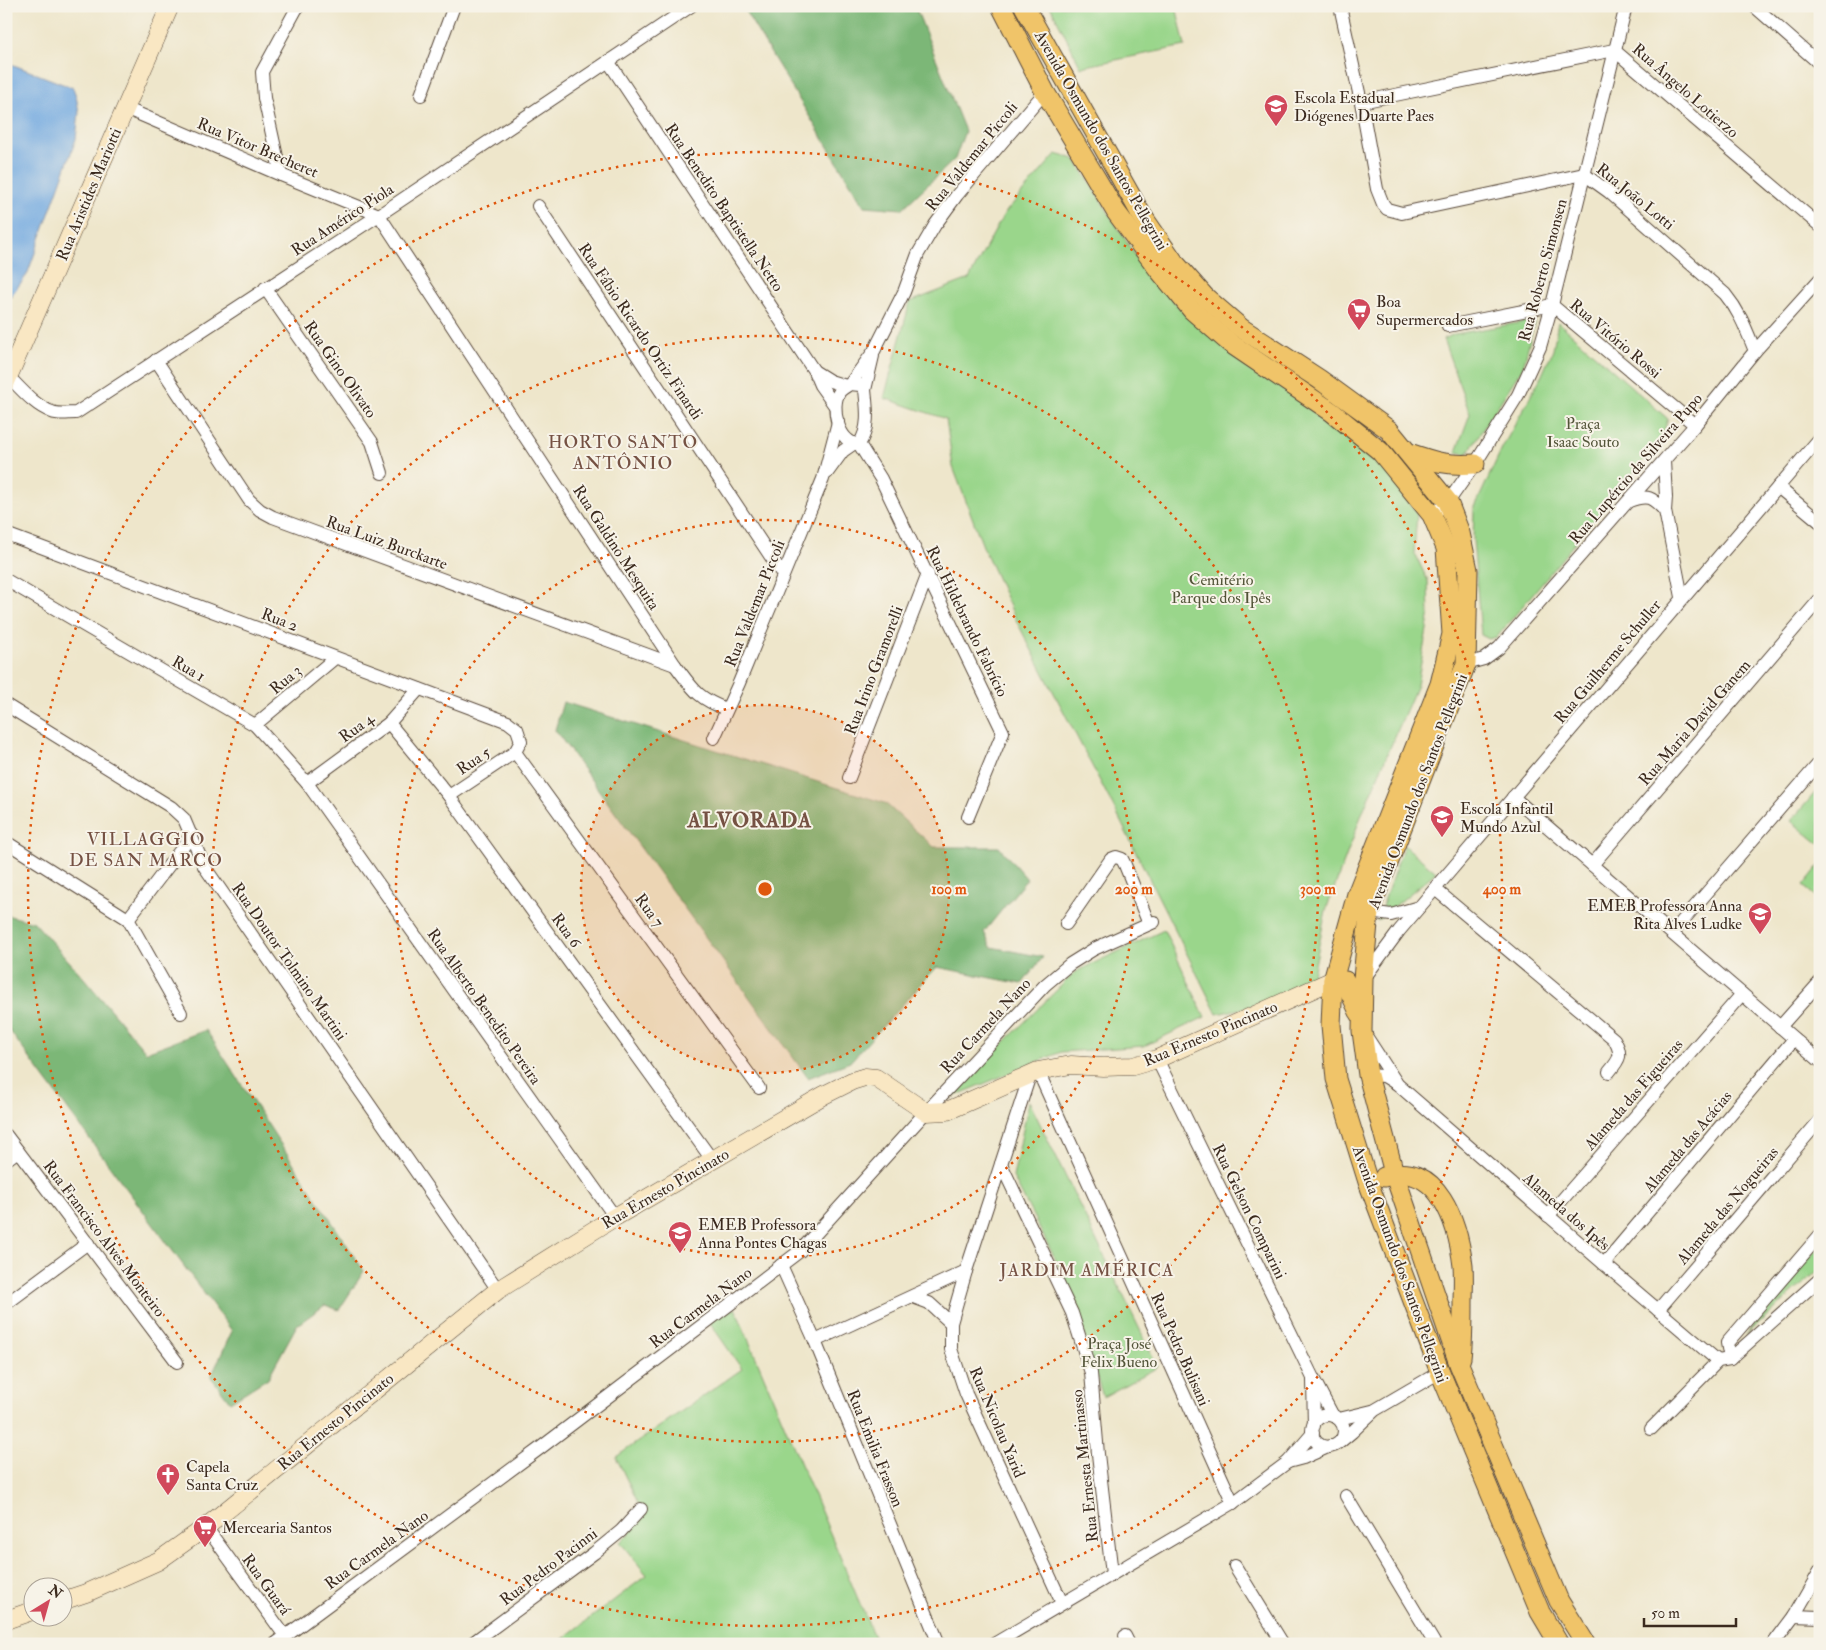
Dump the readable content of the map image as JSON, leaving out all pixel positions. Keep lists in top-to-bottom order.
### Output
{
  "streets": {
    "main road": ["Avenida Osmundo dos Santos Pellegrini"],
    "street": [
      "Rua Ângelo Lotierzo",
      "Rua Vitor Brecheret",
      "Rua Valdemar Piccoli",
      "Rua Aristides Mariotti",
      "Rua João Lotti",
      "Rua Benedito Baptistella Netto",
      "Rua Américo Piola",
      "Rua Roberto Simonsen",
      "Rua Fábio Ricardo Ortiz Finardi",
      "Rua Vitório Rossi",
      "Rua Gino Olivato",
      "Rua Lupércio da Silveira Pupo",
      "Rua Luiz Burckarte",
      "Rua Galdino Mesquita",
      "Rua 2",
      "Rua Hildebrando Fabrício",
      "Rua Guilherme Schuller",
      "Rua 1",
      "Rua Irino Gramorelli",
      "Rua 3",
      "Rua Maria David Ganem",
      "Rua 4",
      "Rua 5",
      "Rua 7",
      "Rua 6",
      "Rua Doutor Tolmino Martini",
      "Rua Alberto Benedito Pereira",
      "Rua Carmela Nano",
      "Rua Ernesto Pincinato",
      "Alameda das Figueiras",
      "Alameda das Acácias",
      "Alameda das Nogueiras",
      "Rua Gelson Comparini",
      "Alameda dos Ipês",
      "Rua Francisco Alves Monteiro",
      "Rua Pedro Bulisani",
      "Rua Nicolau Yarid",
      "Rua Emilia Frasson",
      "Rua Ernesta Martinasso",
      "Rua Pedro Pacinni",
      "Rua Guará"
    ]
  },
  "crossings": [
    ["Rua Ângelo Lotierzo", "Rua João Lotti"],
    ["Rua Ângelo Lotierzo", "Rua Roberto Simonsen"],
    ["Avenida Osmundo dos Santos Pellegrini", "Rua Valdemar Piccoli"],
    ["Avenida Osmundo dos Santos Pellegrini", "Rua Roberto Simonsen"],
    ["Avenida Osmundo dos Santos Pellegrini", "Rua Lupércio da Silveira Pupo"],
    ["Avenida Osmundo dos Santos Pellegrini", "Rua Guilherme Schuller"],
    ["Avenida Osmundo dos Santos Pellegrini", "Rua Ernesto Pincinato"],
    ["Avenida Osmundo dos Santos Pellegrini", "Alameda dos Ipês"],
    ["Rua Vitor Brecheret", "Rua Aristides Mariotti"],
    ["Rua Vitor Brecheret", "Rua Américo Piola"],
    ["Rua Vitor Brecheret", "Rua Galdino Mesquita"],
    ["Rua Valdemar Piccoli", "Rua Benedito Baptistella Netto"],
    ["Rua Valdemar Piccoli", "Rua Fábio Ricardo Ortiz Finardi"],
    ["Rua Valdemar Piccoli", "Rua Galdino Mesquita"],
    ["Rua Valdemar Piccoli", "Rua Hildebrando Fabrício"],
    ["Rua Aristides Mariotti", "Rua Américo Piola"],
    ["Rua João Lotti", "Rua Roberto Simonsen"],
    ["Rua João Lotti", "Rua Lupércio da Silveira Pupo"],
    ["Rua Benedito Baptistella Netto", "Rua Américo Piola"],
    ["Rua Américo Piola", "Rua Gino Olivato"],
    ["Rua Américo Piola", "Rua Luiz Burckarte"],
    ["Rua Américo Piola", "Rua Galdino Mesquita"],
    ["Rua Roberto Simonsen", "Rua Vitório Rossi"],
    ["Rua Vitório Rossi", "Rua Lupércio da Silveira Pupo"],
    ["Rua Luiz Burckarte", "Rua Galdino Mesquita"],
    ["Rua 2", "Rua 3"],
    ["Rua 2", "Rua 4"],
    ["Rua 2", "Rua 5"],
    ["Rua 2", "Rua 7"],
    ["Rua Hildebrando Fabrício", "Rua Irino Gramorelli"],
    ["Rua 1", "Rua 3"],
    ["Rua 1", "Rua 4"],
    ["Rua 1", "Rua Alberto Benedito Pereira"],
    ["Rua 4", "Rua 6"],
    ["Rua 5", "Rua 7"],
    ["Rua 5", "Rua 6"],
    ["Rua 6", "Rua Ernesto Pincinato"],
    ["Rua Doutor Tolmino Martini", "Rua Ernesto Pincinato"],
    ["Rua Alberto Benedito Pereira", "Rua Ernesto Pincinato"],
    ["Rua Carmela Nano", "Rua Ernesto Pincinato"],
    ["Rua Carmela Nano", "Rua Emilia Frasson"],
    ["Rua Carmela Nano", "Rua Guará"],
    ["Rua Ernesto Pincinato", "Rua Gelson Comparini"],
    ["Rua Ernesto Pincinato", "Rua Pedro Bulisani"],
    ["Rua Ernesto Pincinato", "Rua Nicolau Yarid"],
    ["Rua Ernesto Pincinato", "Rua Guará"],
    ["Alameda das Figueiras", "Alameda dos Ipês"],
    ["Alameda das Acácias", "Alameda dos Ipês"],
    ["Alameda das Nogueiras", "Alameda dos Ipês"],
    ["Rua Pedro Bulisani", "Rua Nicolau Yarid"],
    ["Rua Nicolau Yarid", "Rua Ernesta Martinasso"]
  ],
  "districts": [
    "HORTO SANTO ANTÔNIO",
    "ALVORADA",
    "VILLAGGIO DE SAN MARCO",
    "JARDIM AMÉRICA"
  ],
  "parks": ["Praça Isaac Souto", "Cemitério Parque dos Ipês", "Praça José Felix Bueno"],
  "places": {
    "school or university": [
      "Escola Estadual Diógenes Duarte Paes",
      "Escola Infantil Mundo Azul",
      "EMEB Professora Anna Rita Alves Ludke",
      "EMEB Professora Anna Pontes Chagas"
    ],
    "supermarket": ["Boa Supermercados", "Mercearia Santos"],
    "church": ["Capela Santa Cruz"]
  },
  "scale_bar": "50 m",
  "north": "top right",
  "rings": [
    "100 m",
    "200 m",
    "300 m",
    "400 m"
  ]
}
